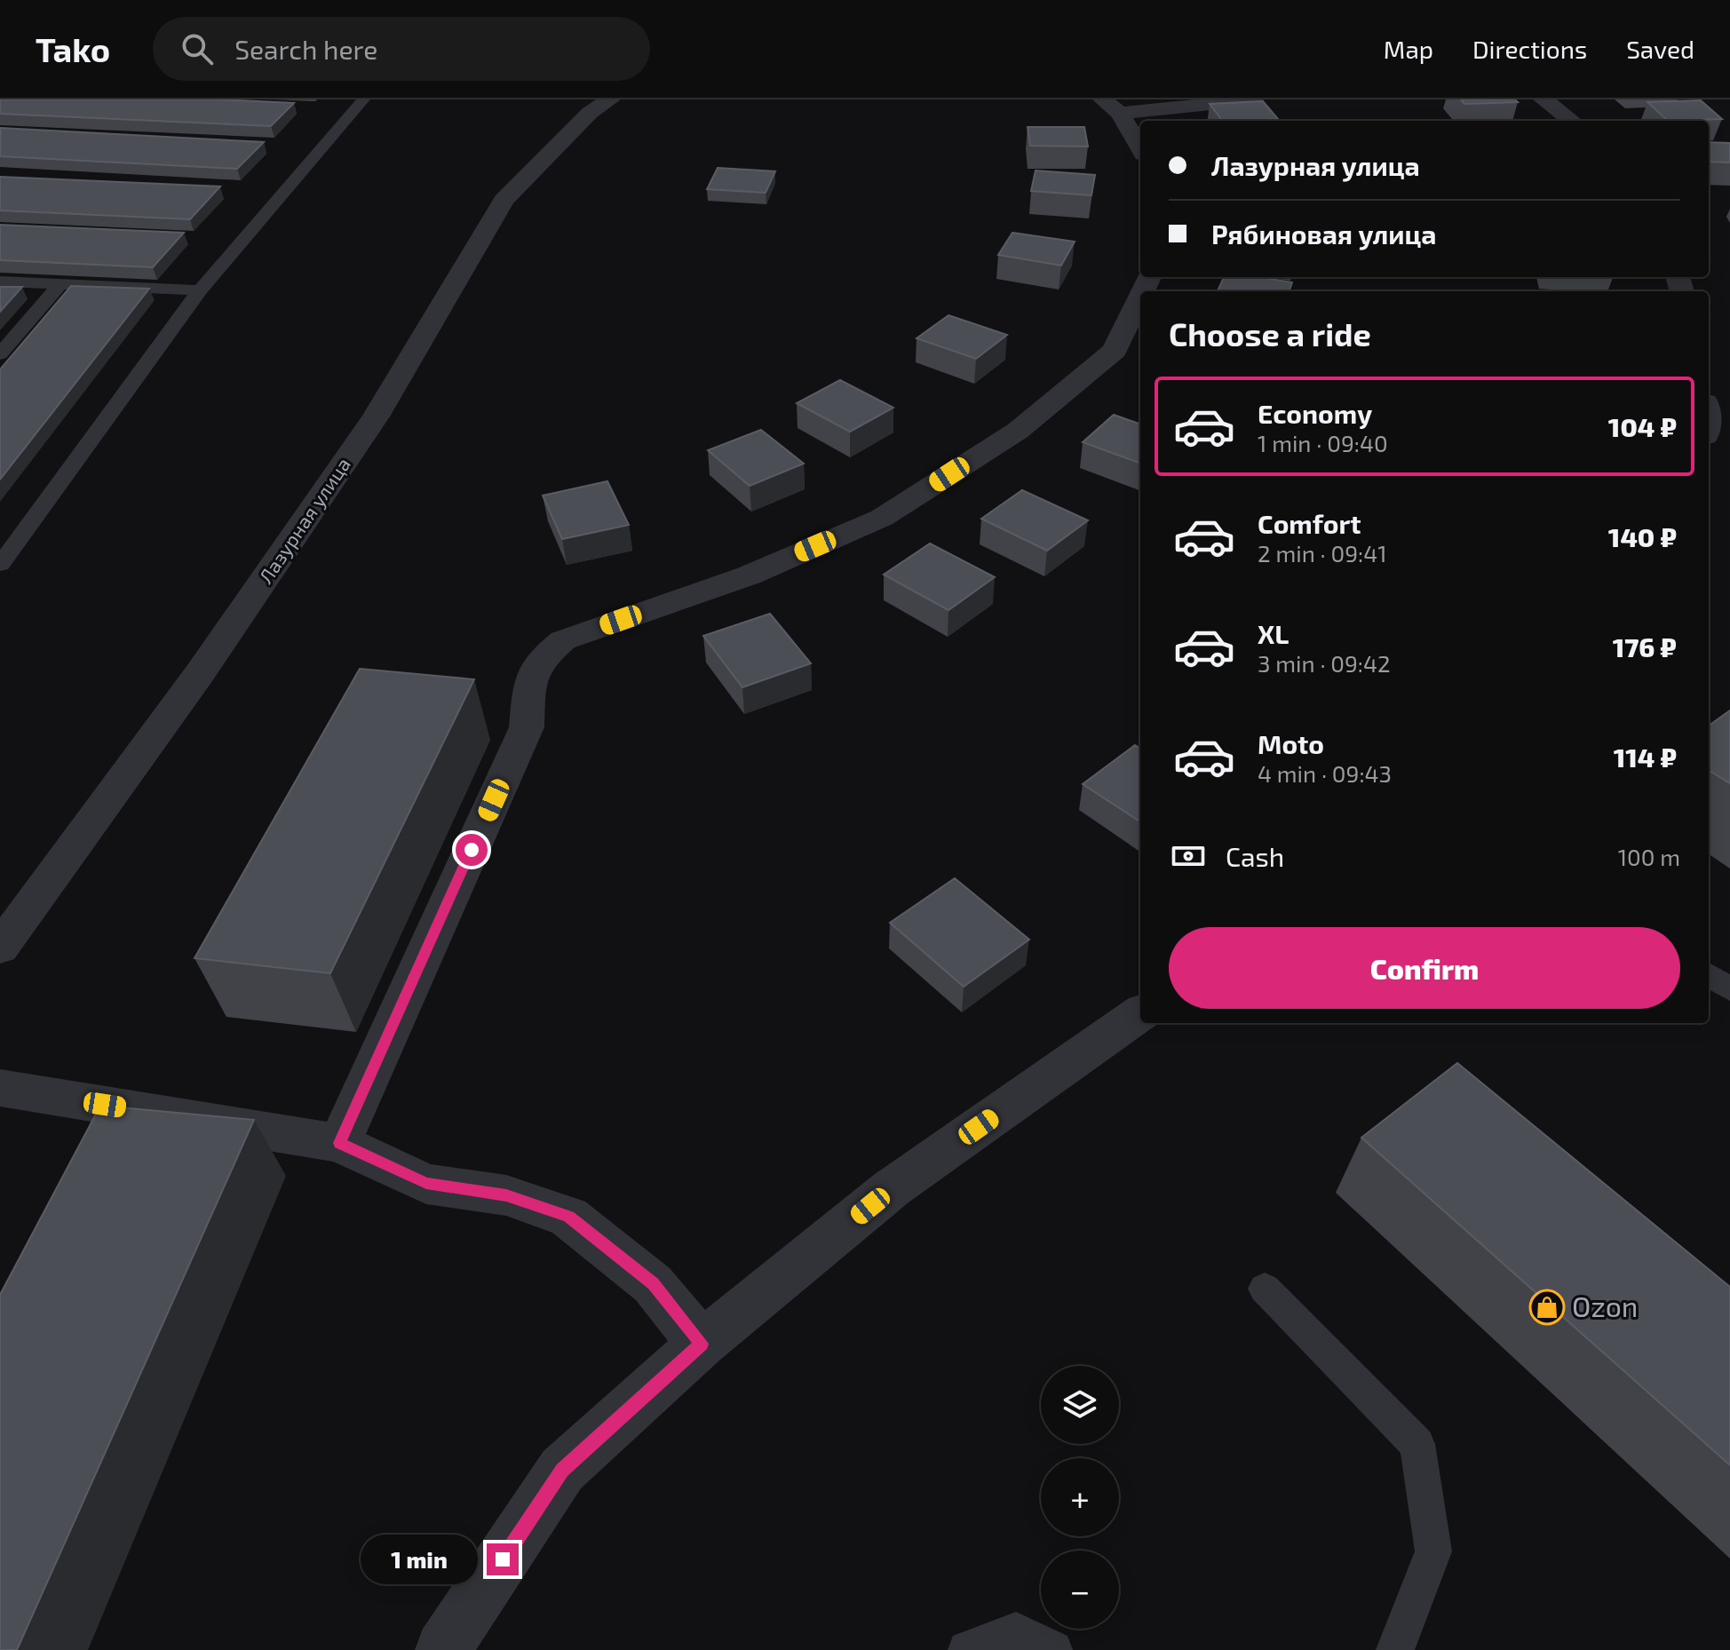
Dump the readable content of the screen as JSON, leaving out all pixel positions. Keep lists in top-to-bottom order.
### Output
{
  "streets": {
    "street": ["Лазурная улица"]
  },
  "places": {
    "shop": ["Ozon"]
  },
  "page": {
    "header": "Tako",
    "search": "Search here",
    "nav": ["Map", "Directions", "Saved"],
    "banner": ["Лазурная улица", "Рябиновая улица"],
    "heading": "Choose a ride",
    "list": [
      {
        "name": "Economy",
        "note": "1 min · 09:40",
        "value": "104 ₽"
      },
      {
        "name": "Comfort",
        "note": "2 min · 09:41",
        "value": "140 ₽"
      },
      {
        "name": "XL",
        "note": "3 min · 09:42",
        "value": "176 ₽"
      },
      {
        "name": "Moto",
        "note": "4 min · 09:43",
        "value": "114 ₽"
      }
    ],
    "pay": ["Cash", "100 m"],
    "buttons": "Confirm",
    "map_buttons": ["+", "−"],
    "bubble": "1 min"
  }
}
